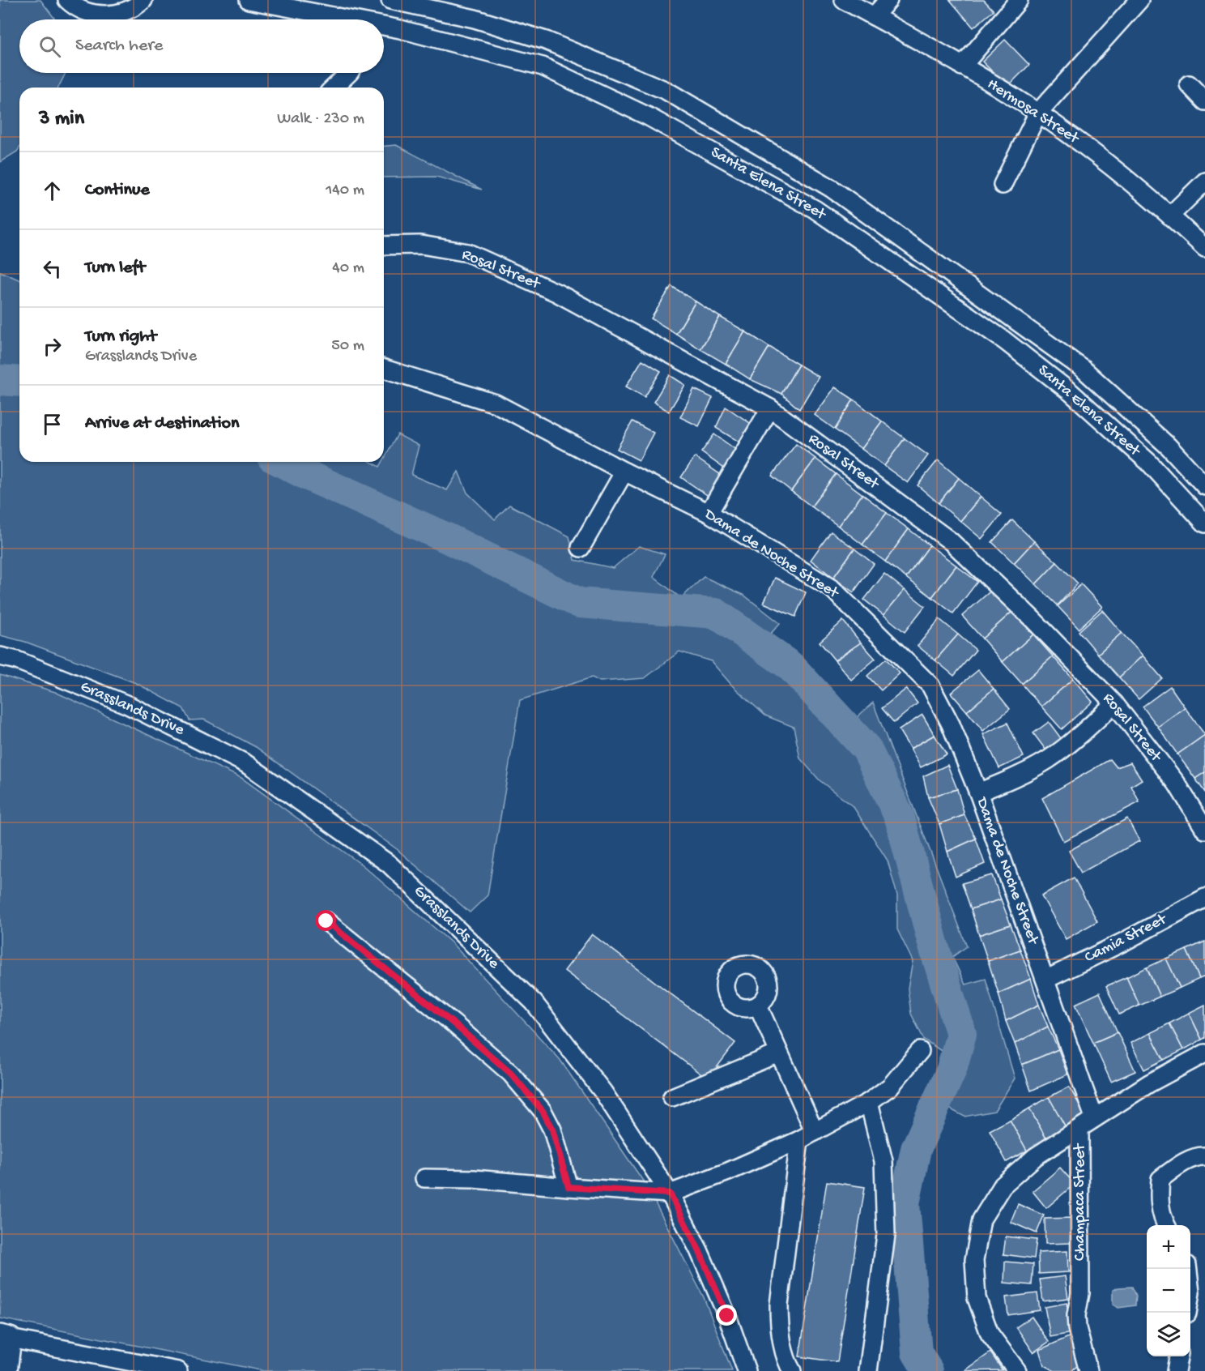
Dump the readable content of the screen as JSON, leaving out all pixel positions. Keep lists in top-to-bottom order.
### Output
{
  "streets": {
    "street": [
      "Hermosa Street",
      "Santa Elena Street",
      "Rosal Street",
      "Dama de Noche Street",
      "Grasslands Drive",
      "Camia Street",
      "Champaca Street"
    ]
  },
  "crossings": [
    ["Dama de Noche Street", "Camia Street"]
  ],
  "page": {
    "search": "Search here",
    "heading": ["3 min", "Walk · 230 m"],
    "list": [
      ["Continue", "140 m"],
      ["Turn left", "40 m"],
      ["Turn right", "Grasslands Drive", "50 m"],
      "Arrive at destination"
    ],
    "map_buttons": ["+", "−"]
  }
}
